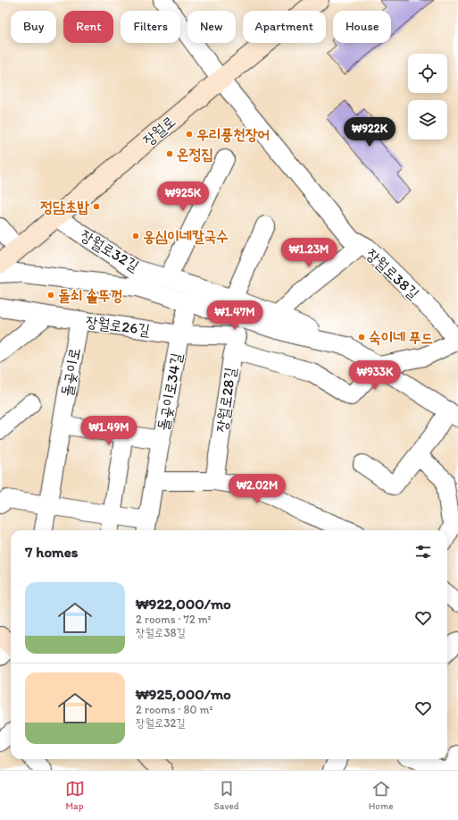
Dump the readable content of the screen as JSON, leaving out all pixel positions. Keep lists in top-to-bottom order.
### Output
{
  "streets": {
    "street": [
      "장월로",
      "장월로32길",
      "장월로38길",
      "장월로26길",
      "돌곶이로",
      "돌곶이로34길",
      "장월로28길"
    ]
  },
  "crossings": [
    ["장월로", "장월로32길"],
    ["장월로", "장월로38길"],
    ["장월로38길", "장월로26길"],
    ["장월로26길", "돌곶이로"],
    ["장월로26길", "돌곶이로34길"],
    ["장월로26길", "장월로28길"]
  ],
  "places": [
    "우리풍천장어",
    "온정집",
    "정담초밥",
    "옹심이네칼국수",
    "돌쇠 솥뚜껑",
    "숙이네 푸드"
  ],
  "page": {
    "chip": [
      "Buy",
      "Rent",
      "Filters",
      "New",
      "Apartment",
      "House"
    ],
    "price": [
      "₩922K",
      "₩925K",
      "₩1.23M",
      "₩1.47M",
      "₩933K",
      "₩1.49M",
      "₩2.02M"
    ],
    "heading": "7 homes",
    "list": [
      {
        "name": "₩922,000/mo",
        "note": "2 rooms · 72 m² · 장월로38길"
      },
      {
        "name": "₩925,000/mo",
        "note": "2 rooms · 80 m² · 장월로32길"
      }
    ],
    "tabs": ["Map", "Saved", "Home"]
  }
}
